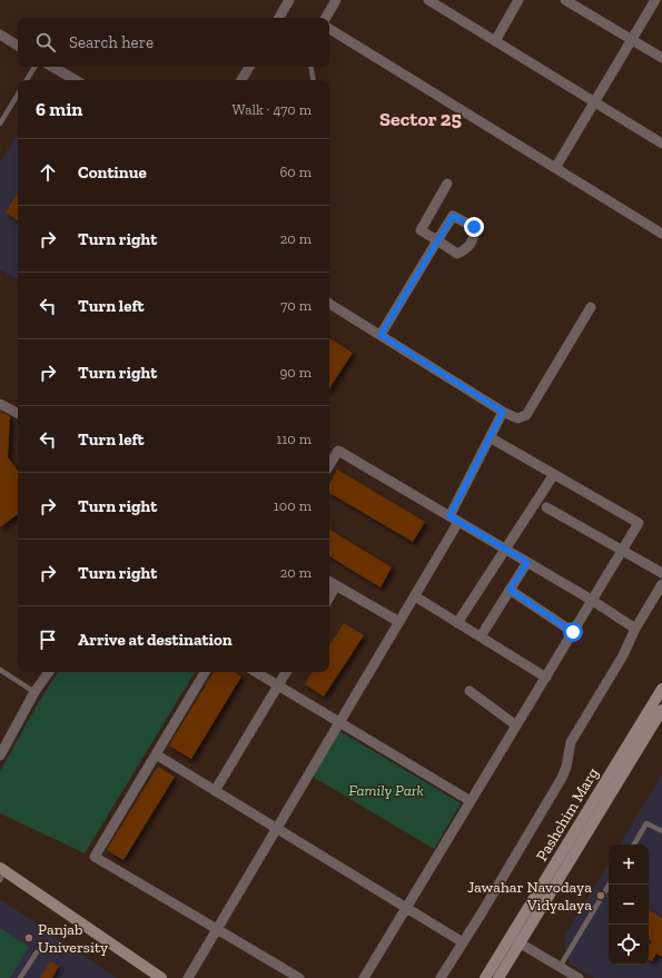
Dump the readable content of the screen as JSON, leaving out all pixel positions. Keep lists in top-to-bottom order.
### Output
{
  "streets": {
    "main road": ["Pashchim Marg"]
  },
  "districts": ["Sector 25"],
  "parks": ["Family Park"],
  "places": ["Jawahar Navodaya Vidyalaya", "Panjab University"],
  "page": {
    "search": "Search here",
    "heading": ["6 min", "Walk · 470 m"],
    "list": [
      ["Continue", "60 m"],
      ["Turn right", "20 m"],
      ["Turn left", "70 m"],
      ["Turn right", "90 m"],
      ["Turn left", "110 m"],
      ["Turn right", "100 m"],
      ["Turn right", "20 m"],
      "Arrive at destination"
    ],
    "map_buttons": ["+", "−"]
  }
}
